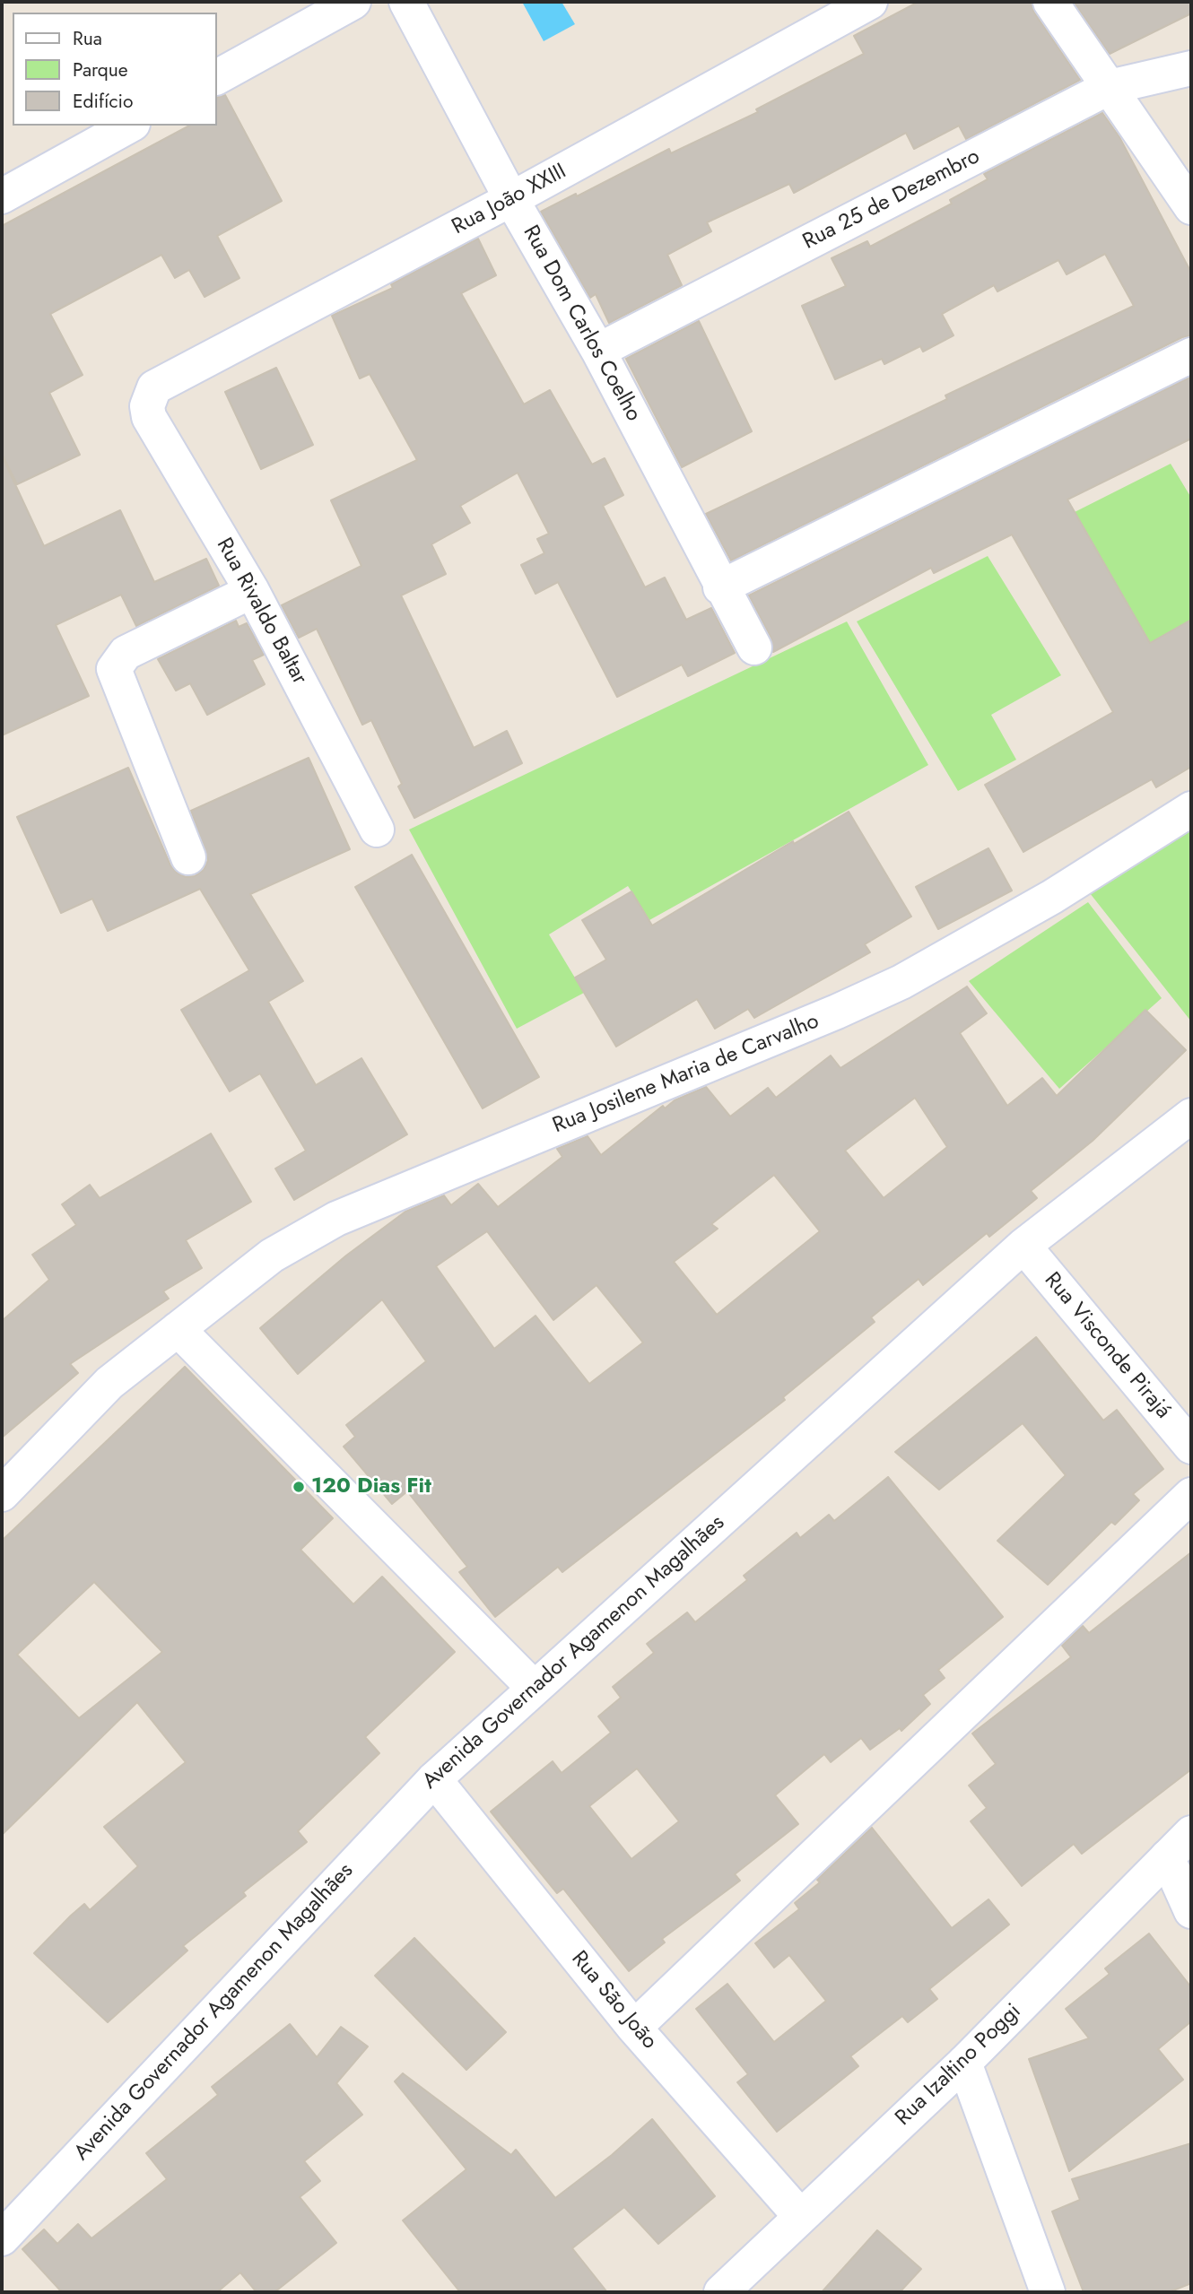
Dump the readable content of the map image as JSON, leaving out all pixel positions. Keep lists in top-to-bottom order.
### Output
{
  "streets": {
    "street": [
      "Rua João XXIII",
      "Rua 25 de Dezembro",
      "Rua Dom Carlos Coelho",
      "Rua Rivaldo Baltar",
      "Rua Josilene Maria de Carvalho",
      "Rua Visconde Pirajá",
      "Avenida Governador Agamenon Magalhães",
      "Rua São João",
      "Rua Izaltino Poggi"
    ]
  },
  "crossings": [
    ["Rua João XXIII", "Rua Dom Carlos Coelho"],
    ["Rua João XXIII", "Rua Rivaldo Baltar"],
    ["Rua 25 de Dezembro", "Rua Dom Carlos Coelho"],
    ["Rua Visconde Pirajá", "Avenida Governador Agamenon Magalhães"],
    ["Avenida Governador Agamenon Magalhães", "Rua São João"],
    ["Rua São João", "Rua Izaltino Poggi"]
  ],
  "places": ["120 Dias Fit"],
  "legend": ["Rua", "Parque", "Edifício"]
}
